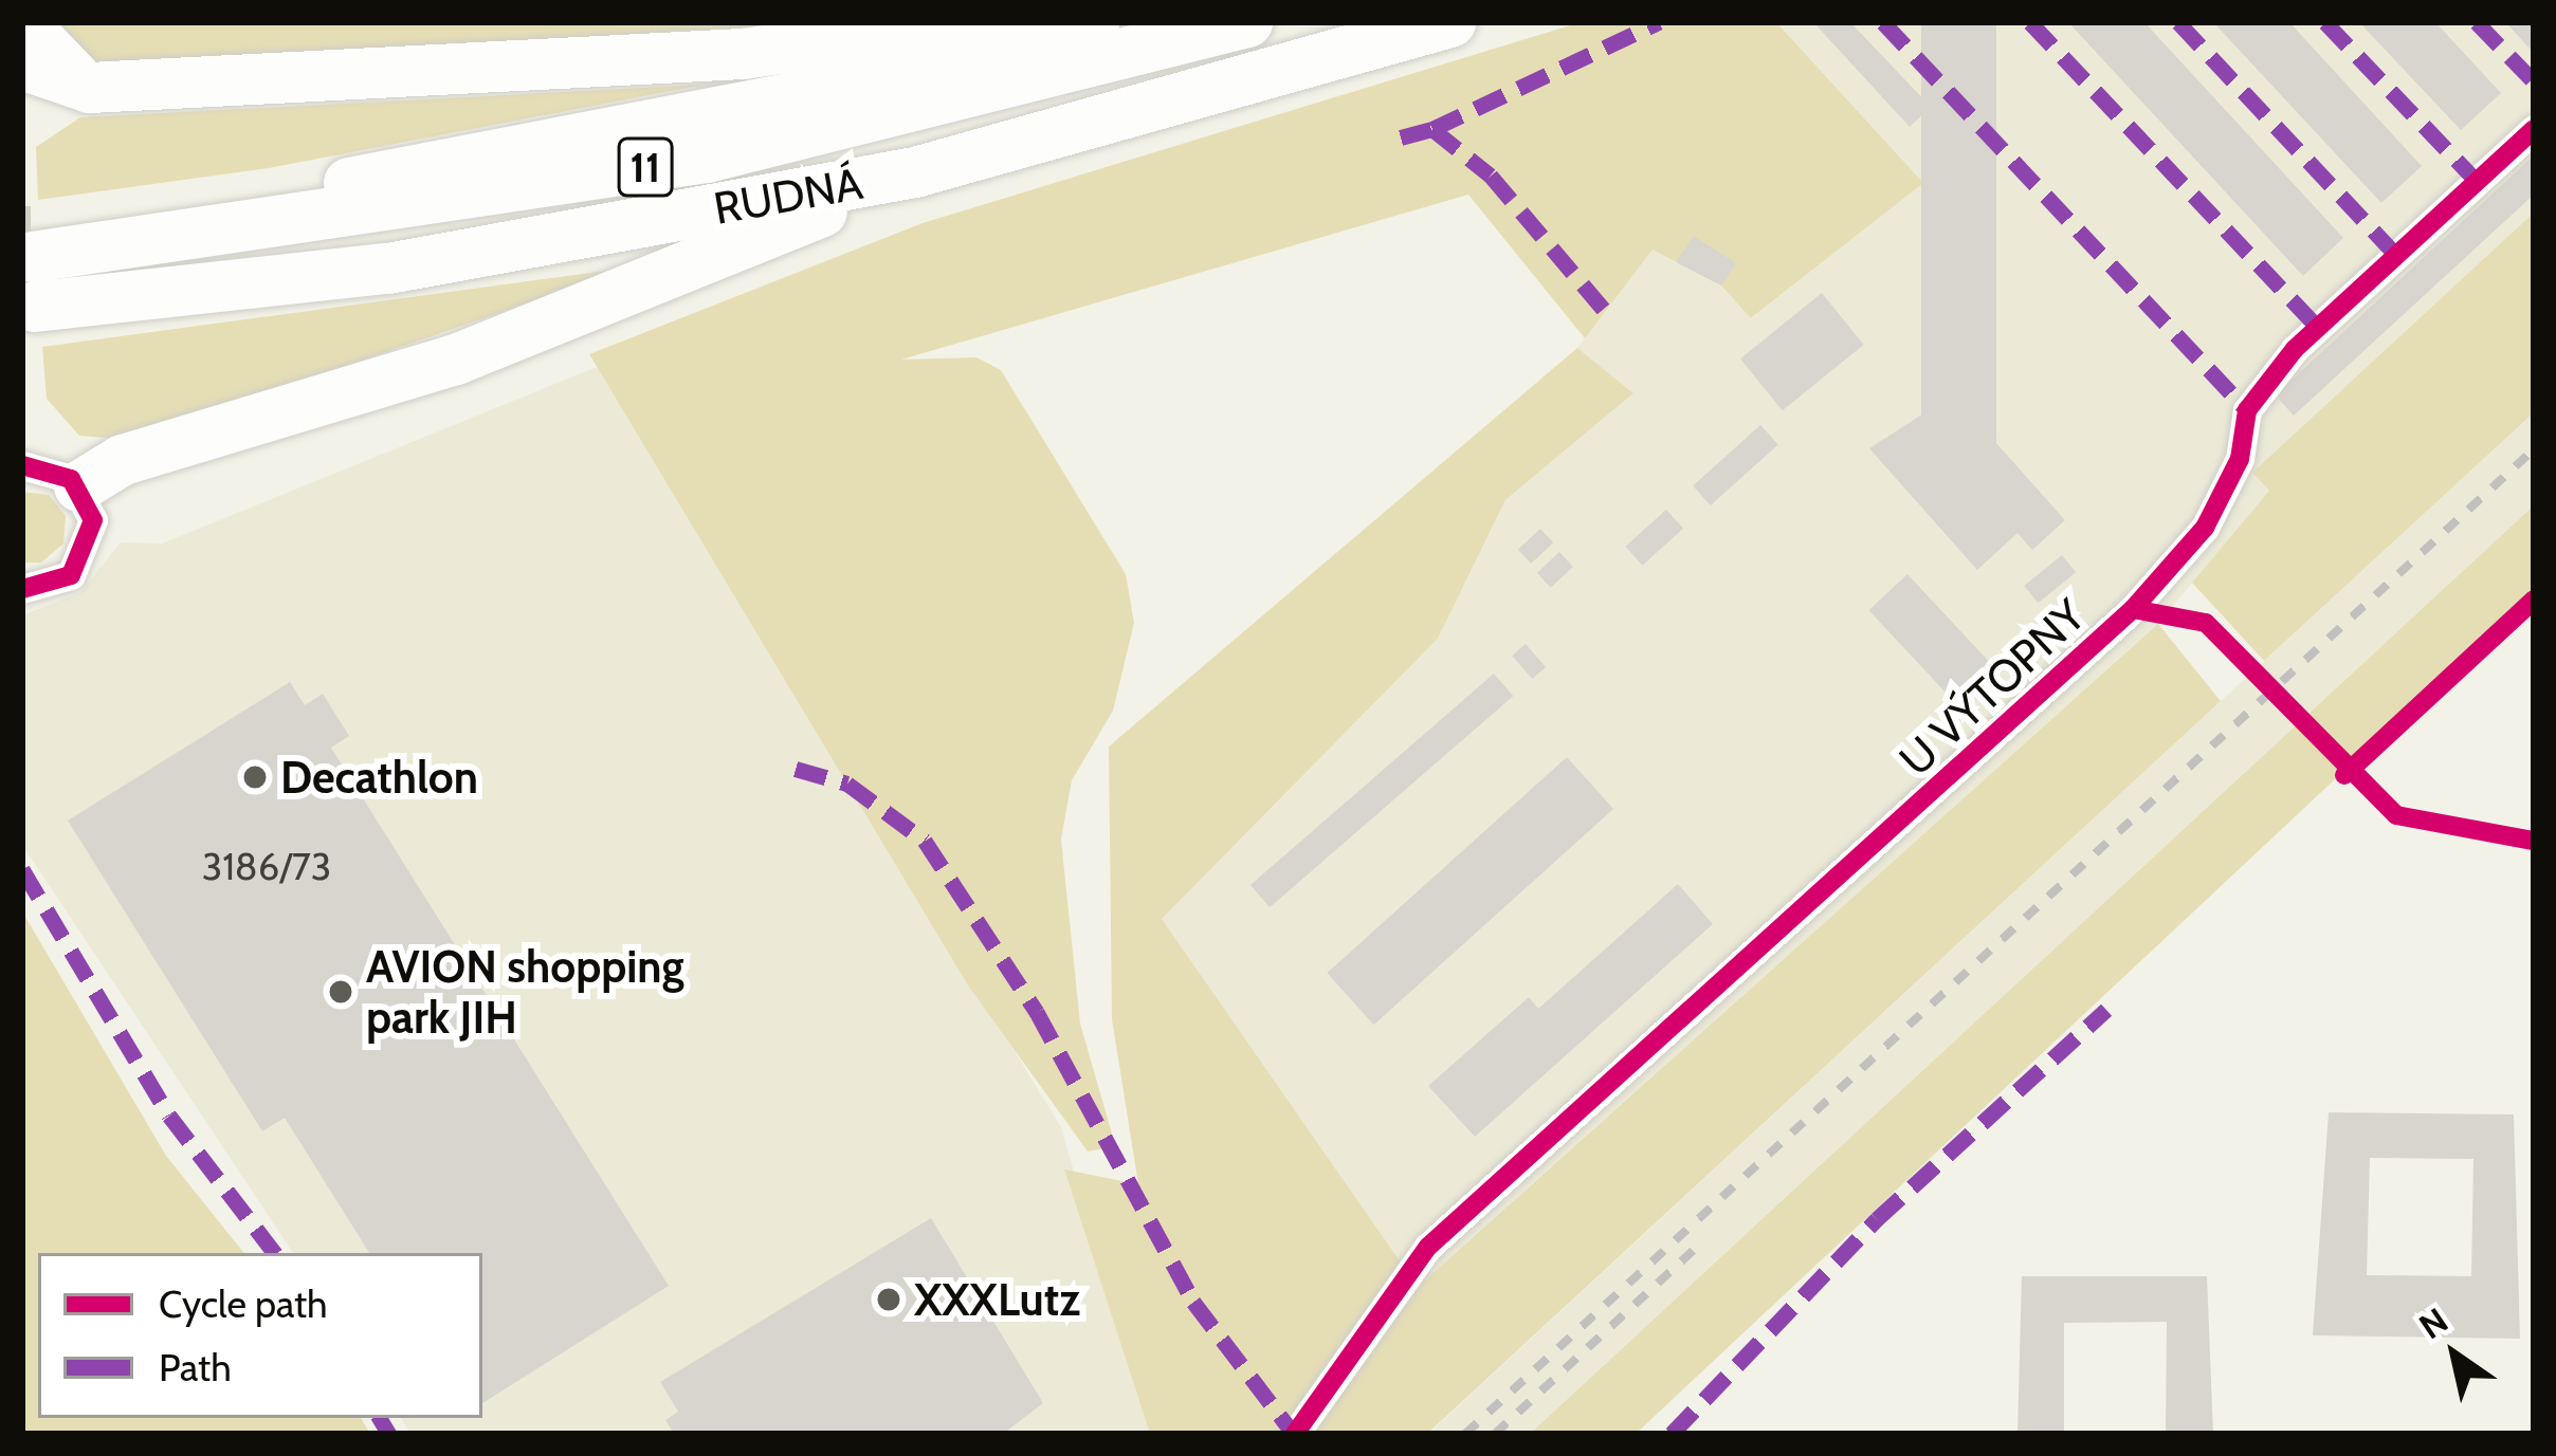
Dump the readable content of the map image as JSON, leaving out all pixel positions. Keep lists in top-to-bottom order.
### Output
{
  "streets": {
    "highway": ["11", "RUDNÁ"],
    "street": ["U VÝTOPNY"]
  },
  "places": ["Decathlon", "AVION shopping park JIH", "XXXLutz"],
  "house_numbers": ["3186/73"],
  "legend": ["Cycle path", "Path"],
  "north": "top left"
}
